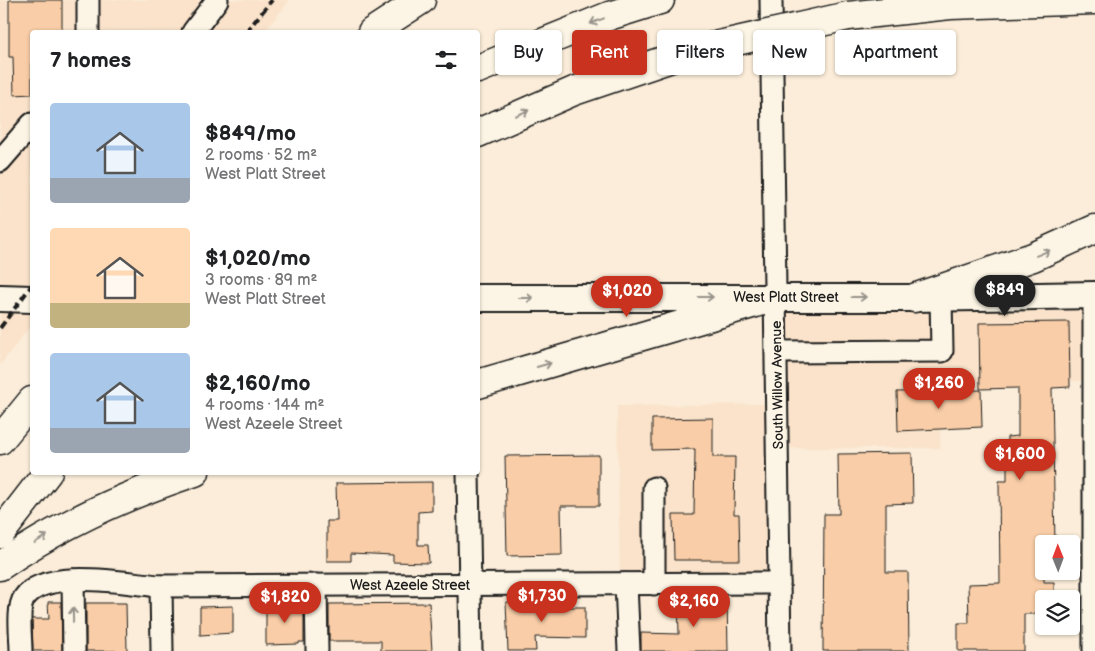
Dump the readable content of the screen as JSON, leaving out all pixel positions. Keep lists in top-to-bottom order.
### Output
{
  "streets": {
    "main road": ["West Platt Street"],
    "street": ["South Willow Avenue", "West Azeele Street"]
  },
  "crossings": [
    ["West Platt Street", "South Willow Avenue"],
    ["South Willow Avenue", "West Azeele Street"]
  ],
  "one_way": ["West Platt Street"],
  "north": "top",
  "page": {
    "chip": [
      "Buy",
      "Rent",
      "Filters",
      "New",
      "Apartment"
    ],
    "heading": "7 homes",
    "list": [
      {
        "name": "$849/mo",
        "note": "2 rooms · 52 m² · West Platt Street"
      },
      {
        "name": "$1,020/mo",
        "note": "3 rooms · 89 m² · West Platt Street"
      },
      {
        "name": "$2,160/mo",
        "note": "4 rooms · 144 m² · West Azeele Street"
      }
    ],
    "price": [
      "$849",
      "$1,020",
      "$1,260",
      "$1,600",
      "$1,730",
      "$1,820",
      "$2,160"
    ]
  }
}
